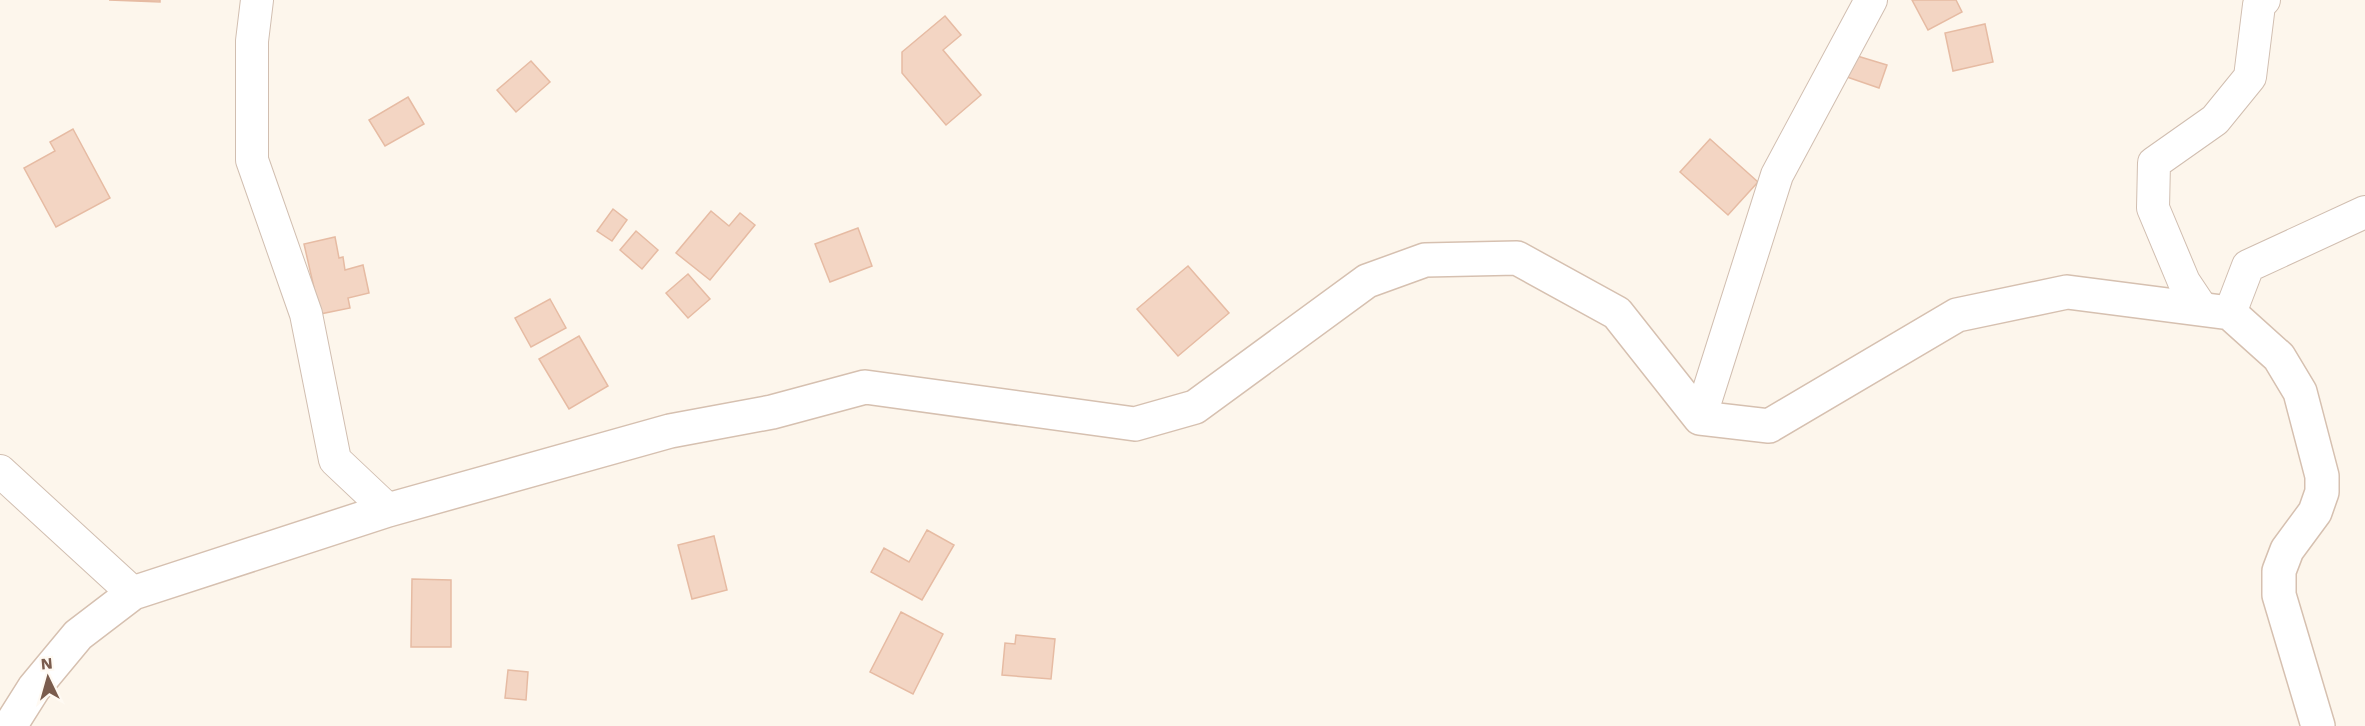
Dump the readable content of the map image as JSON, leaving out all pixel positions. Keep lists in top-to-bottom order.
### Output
{
  "north": "top"
}
